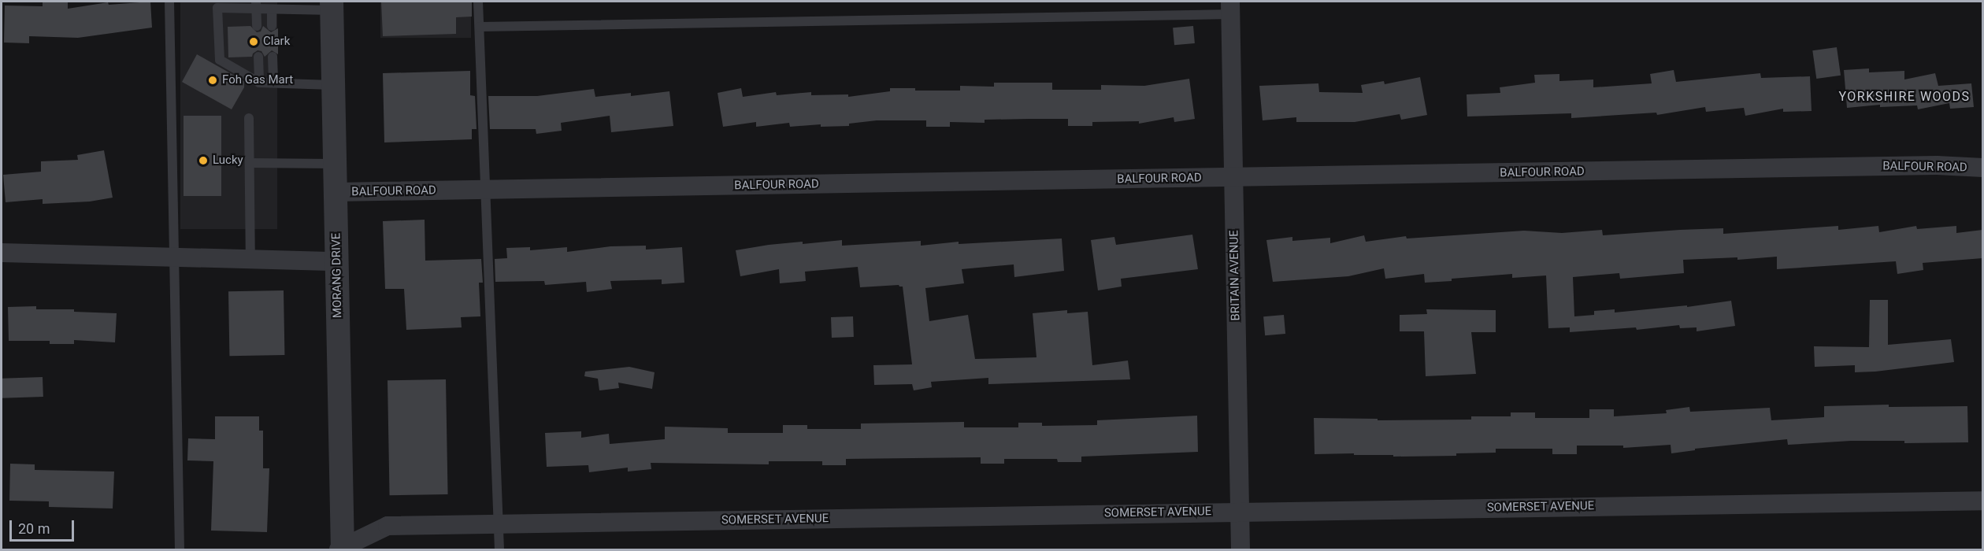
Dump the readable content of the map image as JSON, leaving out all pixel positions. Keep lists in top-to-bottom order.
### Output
{
  "streets": {
    "street": [
      "BALFOUR ROAD",
      "MORANG DRIVE",
      "BRITAIN AVENUE",
      "SOMERSET AVENUE"
    ]
  },
  "crossings": [
    ["BALFOUR ROAD", "MORANG DRIVE"],
    ["BALFOUR ROAD", "BRITAIN AVENUE"],
    ["MORANG DRIVE", "SOMERSET AVENUE"],
    ["BRITAIN AVENUE", "SOMERSET AVENUE"]
  ],
  "districts": ["YORKSHIRE WOODS"],
  "places": ["Clark", "Foh Gas Mart", "Lucky"],
  "scale_bar": "20 m"
}
